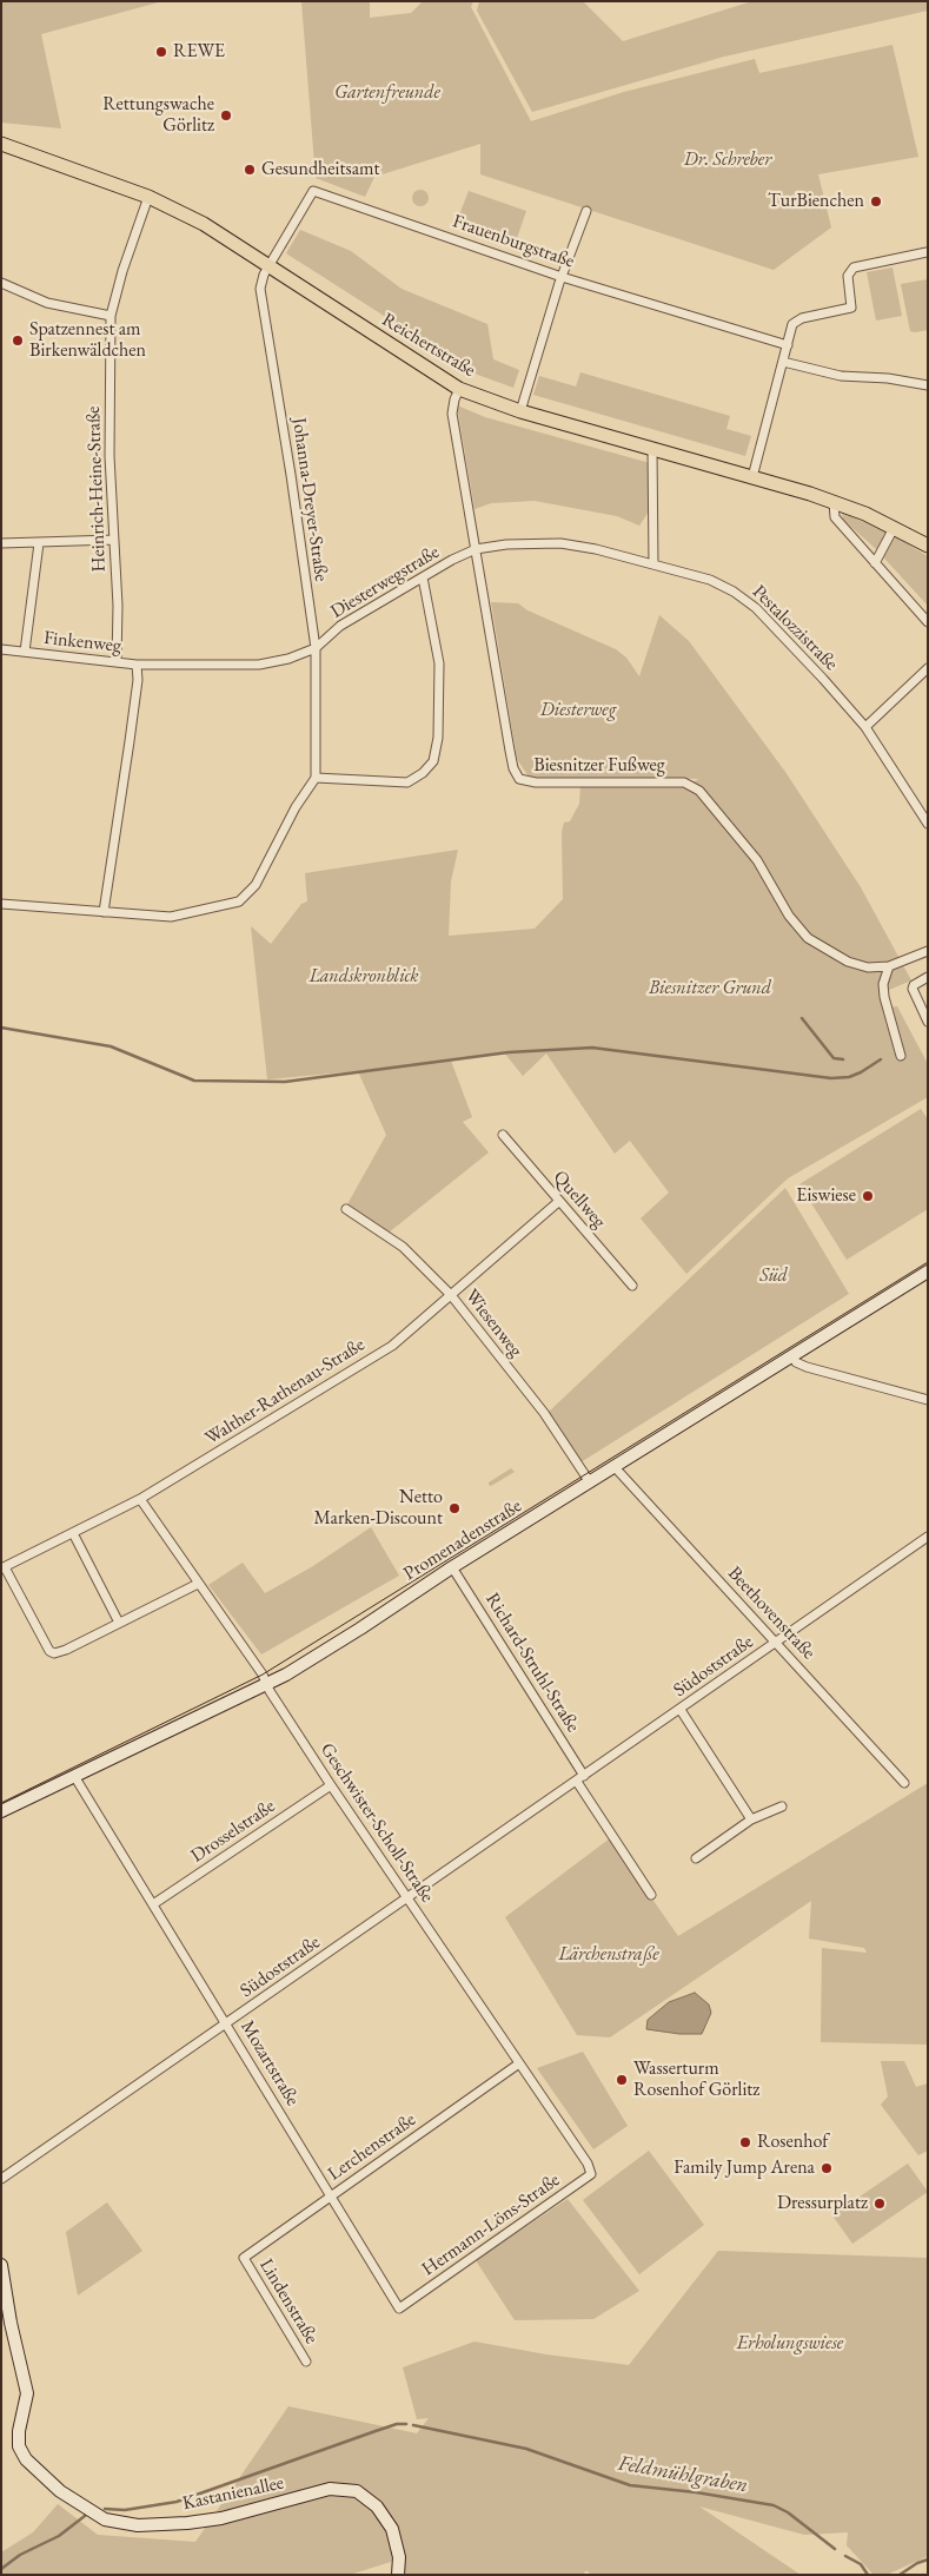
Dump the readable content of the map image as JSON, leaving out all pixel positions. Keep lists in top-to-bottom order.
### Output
{
  "streets": {
    "main road": ["Reichertstraße", "Promenadenstraße", "Kastanienallee"],
    "street": [
      "Frauenburgstraße",
      "Heinrich-Heine-Straße",
      "Johanna-Dreyer-Straße",
      "Diesterwegstraße",
      "Pestalozzistraße",
      "Finkenweg",
      "Biesnitzer Fußweg",
      "Quellweg",
      "Wiesenweg",
      "Walther-Rathenau-Straße",
      "Beethovenstraße",
      "Richard-Struhl-Straße",
      "Südoststraße",
      "Geschwister-Scholl-Straße",
      "Drosselstraße",
      "Mozartstraße",
      "Lerchenstraße",
      "Hermann-Löns-Straße",
      "Lindenstraße"
    ]
  },
  "crossings": [
    ["Frauenburgstraße", "Reichertstraße"],
    ["Frauenburgstraße", "Johanna-Dreyer-Straße"],
    ["Reichertstraße", "Heinrich-Heine-Straße"],
    ["Reichertstraße", "Johanna-Dreyer-Straße"],
    ["Reichertstraße", "Biesnitzer Fußweg"],
    ["Heinrich-Heine-Straße", "Finkenweg"],
    ["Johanna-Dreyer-Straße", "Diesterwegstraße"],
    ["Diesterwegstraße", "Pestalozzistraße"],
    ["Diesterwegstraße", "Finkenweg"],
    ["Diesterwegstraße", "Biesnitzer Fußweg"],
    ["Quellweg", "Walther-Rathenau-Straße"],
    ["Wiesenweg", "Walther-Rathenau-Straße"],
    ["Wiesenweg", "Promenadenstraße"],
    ["Walther-Rathenau-Straße", "Geschwister-Scholl-Straße"],
    ["Promenadenstraße", "Beethovenstraße"],
    ["Promenadenstraße", "Richard-Struhl-Straße"],
    ["Promenadenstraße", "Geschwister-Scholl-Straße"],
    ["Promenadenstraße", "Mozartstraße"],
    ["Beethovenstraße", "Südoststraße"],
    ["Richard-Struhl-Straße", "Südoststraße"],
    ["Südoststraße", "Geschwister-Scholl-Straße"],
    ["Südoststraße", "Mozartstraße"],
    ["Geschwister-Scholl-Straße", "Drosselstraße"],
    ["Geschwister-Scholl-Straße", "Lerchenstraße"],
    ["Geschwister-Scholl-Straße", "Hermann-Löns-Straße"],
    ["Drosselstraße", "Mozartstraße"],
    ["Mozartstraße", "Lerchenstraße"],
    ["Mozartstraße", "Hermann-Löns-Straße"],
    ["Lerchenstraße", "Lindenstraße"]
  ],
  "water": ["Feldmühlgraben"],
  "parks": [
    "Gartenfreunde",
    "Dr. Schreber",
    "Diesterweg",
    "Landskronblick",
    "Biesnitzer Grund",
    "Süd",
    "Lärchenstraße",
    "Erholungswiese"
  ],
  "places": [
    "REWE",
    "Rettungswache Görlitz",
    "Gesundheitsamt",
    "TurBienchen",
    "Spatzennest am Birkenwäldchen",
    "Eiswiese",
    "Netto Marken-Discount",
    "Wasserturm Rosenhof Görlitz",
    "Rosenhof",
    "Family Jump Arena",
    "Dressurplatz"
  ]
}
